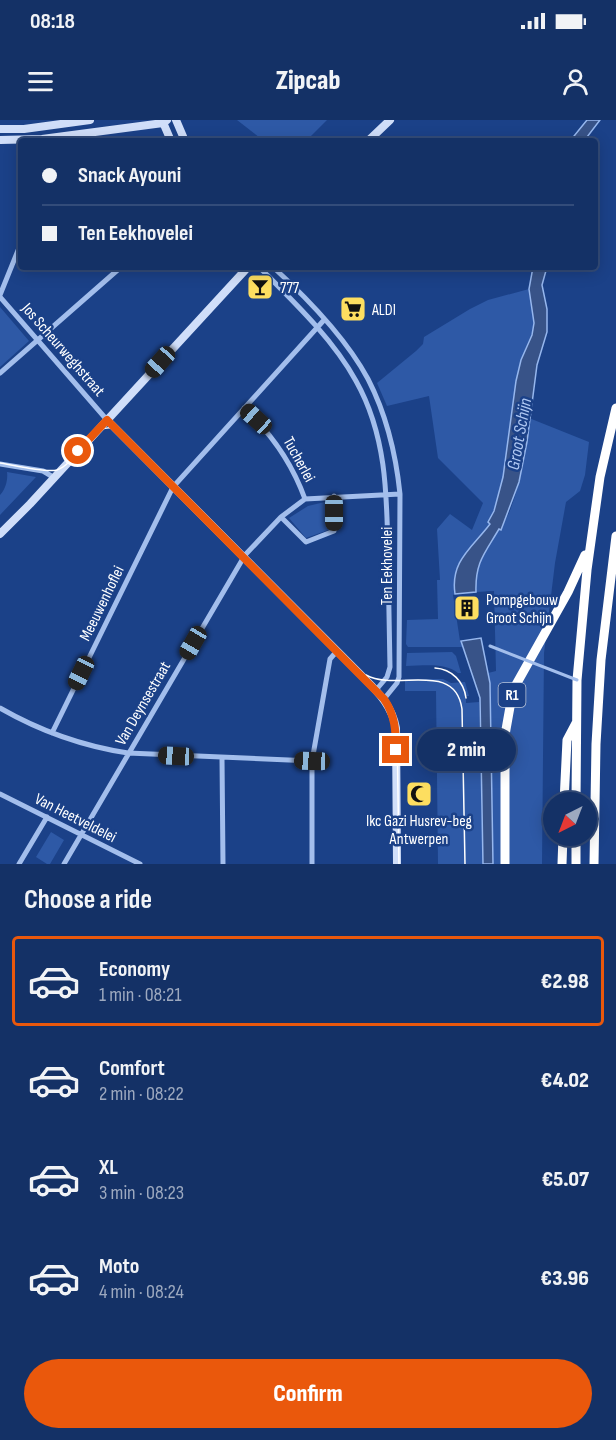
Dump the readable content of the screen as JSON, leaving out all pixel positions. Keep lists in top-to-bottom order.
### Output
{
  "streets": {
    "highway": ["R1"],
    "street": [
      "Jos Scheurweghstraat",
      "Tucherlei",
      "Ten Eekhovelei",
      "Meeuwenhoflei",
      "Van Deynsestraat",
      "Van Heetveldelei"
    ]
  },
  "crossings": [
    ["Tucherlei", "Meeuwenhoflei"],
    ["Tucherlei", "Van Deynsestraat"],
    ["Ten Eekhovelei", "Meeuwenhoflei"],
    ["Van Deynsestraat", "Van Heetveldelei"]
  ],
  "water": ["Groot Schijn"],
  "places": {
    "bar": ["777"],
    "supermarket": ["ALDI"],
    "building": ["Pompgebouw Groot Schijn"],
    "mosque": ["Ikc Gazi Husrev-beg Antwerpen"]
  },
  "north": "bottom left",
  "page": {
    "status": "08:18",
    "header": "Zipcab",
    "banner": ["Snack Ayouni", "Ten Eekhovelei"],
    "bubble": "2 min",
    "heading": "Choose a ride",
    "list": [
      {
        "name": "Economy",
        "note": "1 min · 08:21",
        "value": "€2.98"
      },
      {
        "name": "Comfort",
        "note": "2 min · 08:22",
        "value": "€4.02"
      },
      {
        "name": "XL",
        "note": "3 min · 08:23",
        "value": "€5.07"
      },
      {
        "name": "Moto",
        "note": "4 min · 08:24",
        "value": "€3.96"
      }
    ],
    "buttons": "Confirm"
  }
}
